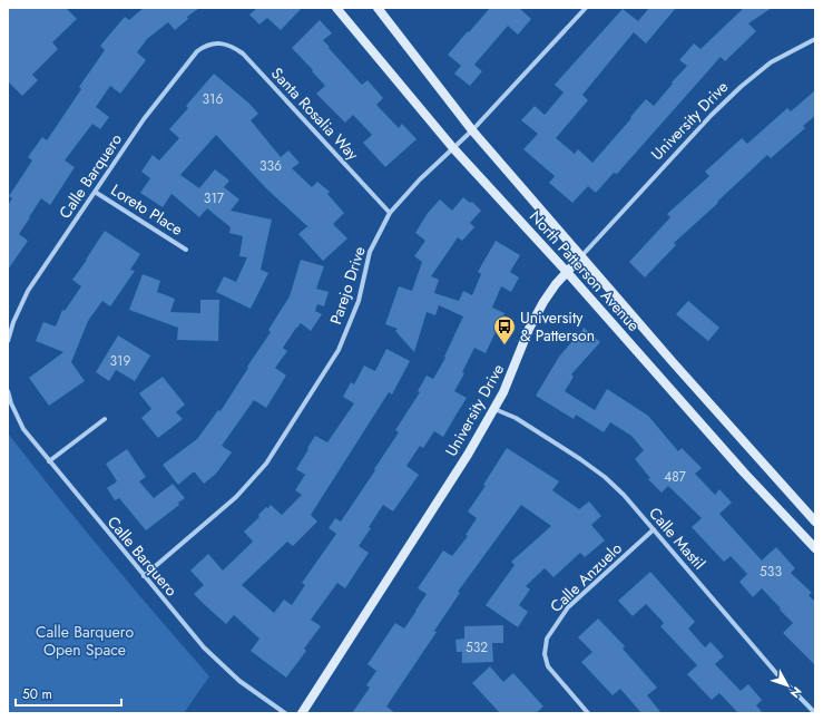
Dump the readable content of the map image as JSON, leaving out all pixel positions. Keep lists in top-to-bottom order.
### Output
{
  "streets": {
    "main road": ["University Drive", "North Patterson Avenue"],
    "street": [
      "Santa Rosalia Way",
      "Calle Barquero",
      "Loreto Place",
      "Parejo Drive",
      "Calle Mastil",
      "Calle Anzuelo"
    ]
  },
  "crossings": [
    ["Santa Rosalia Way", "Calle Barquero"],
    ["Santa Rosalia Way", "Parejo Drive"],
    ["University Drive", "North Patterson Avenue"],
    ["University Drive", "Calle Mastil"],
    ["Calle Barquero", "Loreto Place"],
    ["Calle Barquero", "Parejo Drive"],
    ["North Patterson Avenue", "Parejo Drive"],
    ["Calle Mastil", "Calle Anzuelo"]
  ],
  "parks": ["Calle Barquero Open Space"],
  "places": {
    "bus stop": ["University & Patterson"]
  },
  "house_numbers": [
    "316",
    "336",
    "317",
    "319",
    "487",
    "533",
    "532"
  ],
  "scale_bar": "50 m",
  "north": "bottom right"
}
